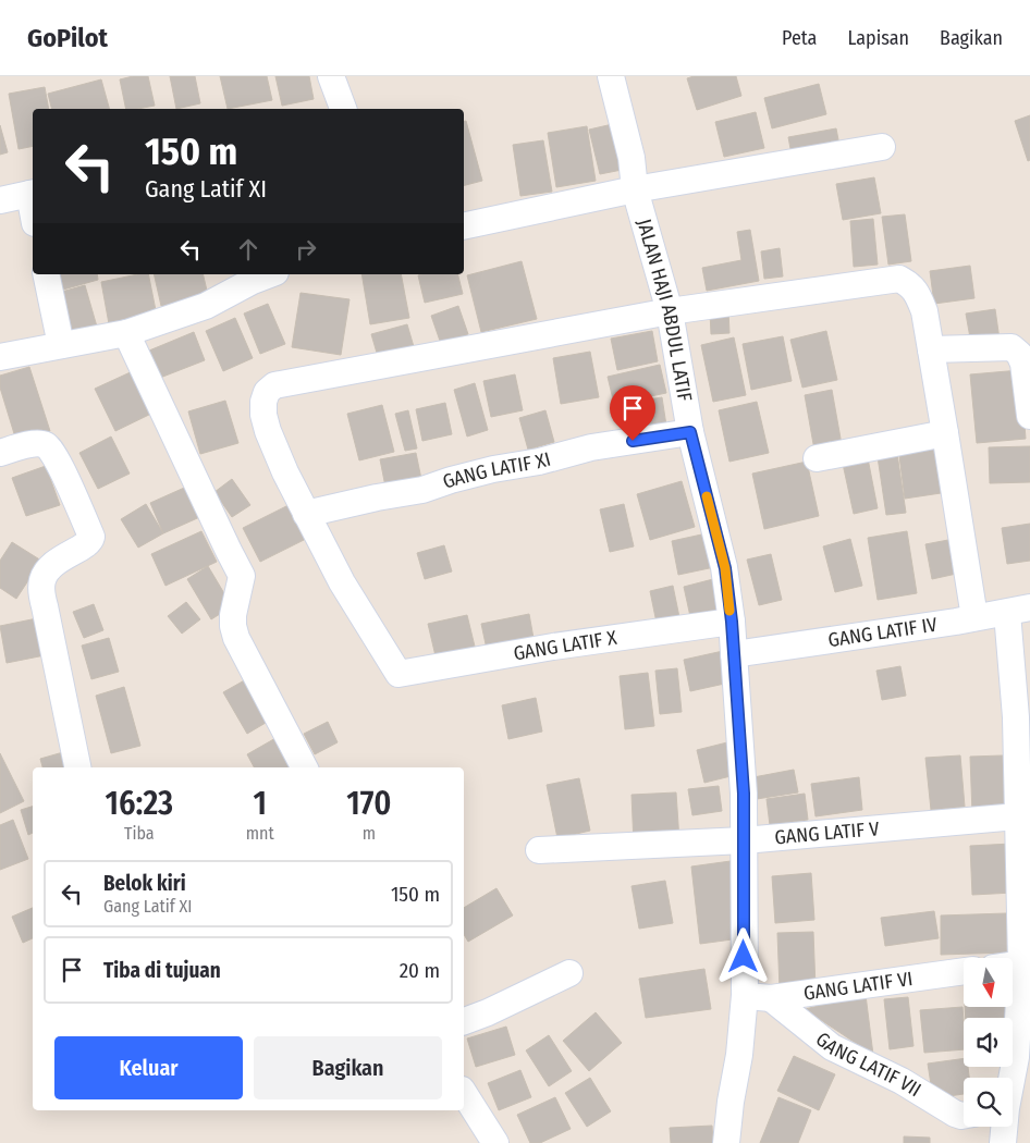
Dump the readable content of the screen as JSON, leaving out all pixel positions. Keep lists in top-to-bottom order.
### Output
{
  "streets": {
    "street": [
      "JALAN HAJI ABDUL LATIF",
      "GANG LATIF XI",
      "GANG LATIF IV",
      "GANG LATIF X",
      "GANG LATIF V",
      "GANG LATIF VI",
      "GANG LATIF VII"
    ]
  },
  "crossings": [
    ["JALAN HAJI ABDUL LATIF", "GANG LATIF XI"],
    ["JALAN HAJI ABDUL LATIF", "GANG LATIF IV"],
    ["JALAN HAJI ABDUL LATIF", "GANG LATIF X"],
    ["JALAN HAJI ABDUL LATIF", "GANG LATIF V"],
    ["JALAN HAJI ABDUL LATIF", "GANG LATIF VI"],
    ["GANG LATIF XI", "GANG LATIF X"],
    ["GANG LATIF VI", "GANG LATIF VII"]
  ],
  "north": "bottom",
  "page": {
    "header": "GoPilot",
    "nav": ["Peta", "Lapisan", "Bagikan"],
    "turn": ["150 m", "Gang Latif XI"],
    "eta": [
      "16:23",
      "Tiba",
      "1",
      "mnt",
      "170",
      "m"
    ],
    "list": [
      {
        "name": "Belok kiri",
        "note": "Gang Latif XI",
        "value": "150 m"
      },
      {
        "name": "Tiba di tujuan",
        "value": "20 m"
      }
    ],
    "buttons": ["Keluar", "Bagikan"]
  }
}
